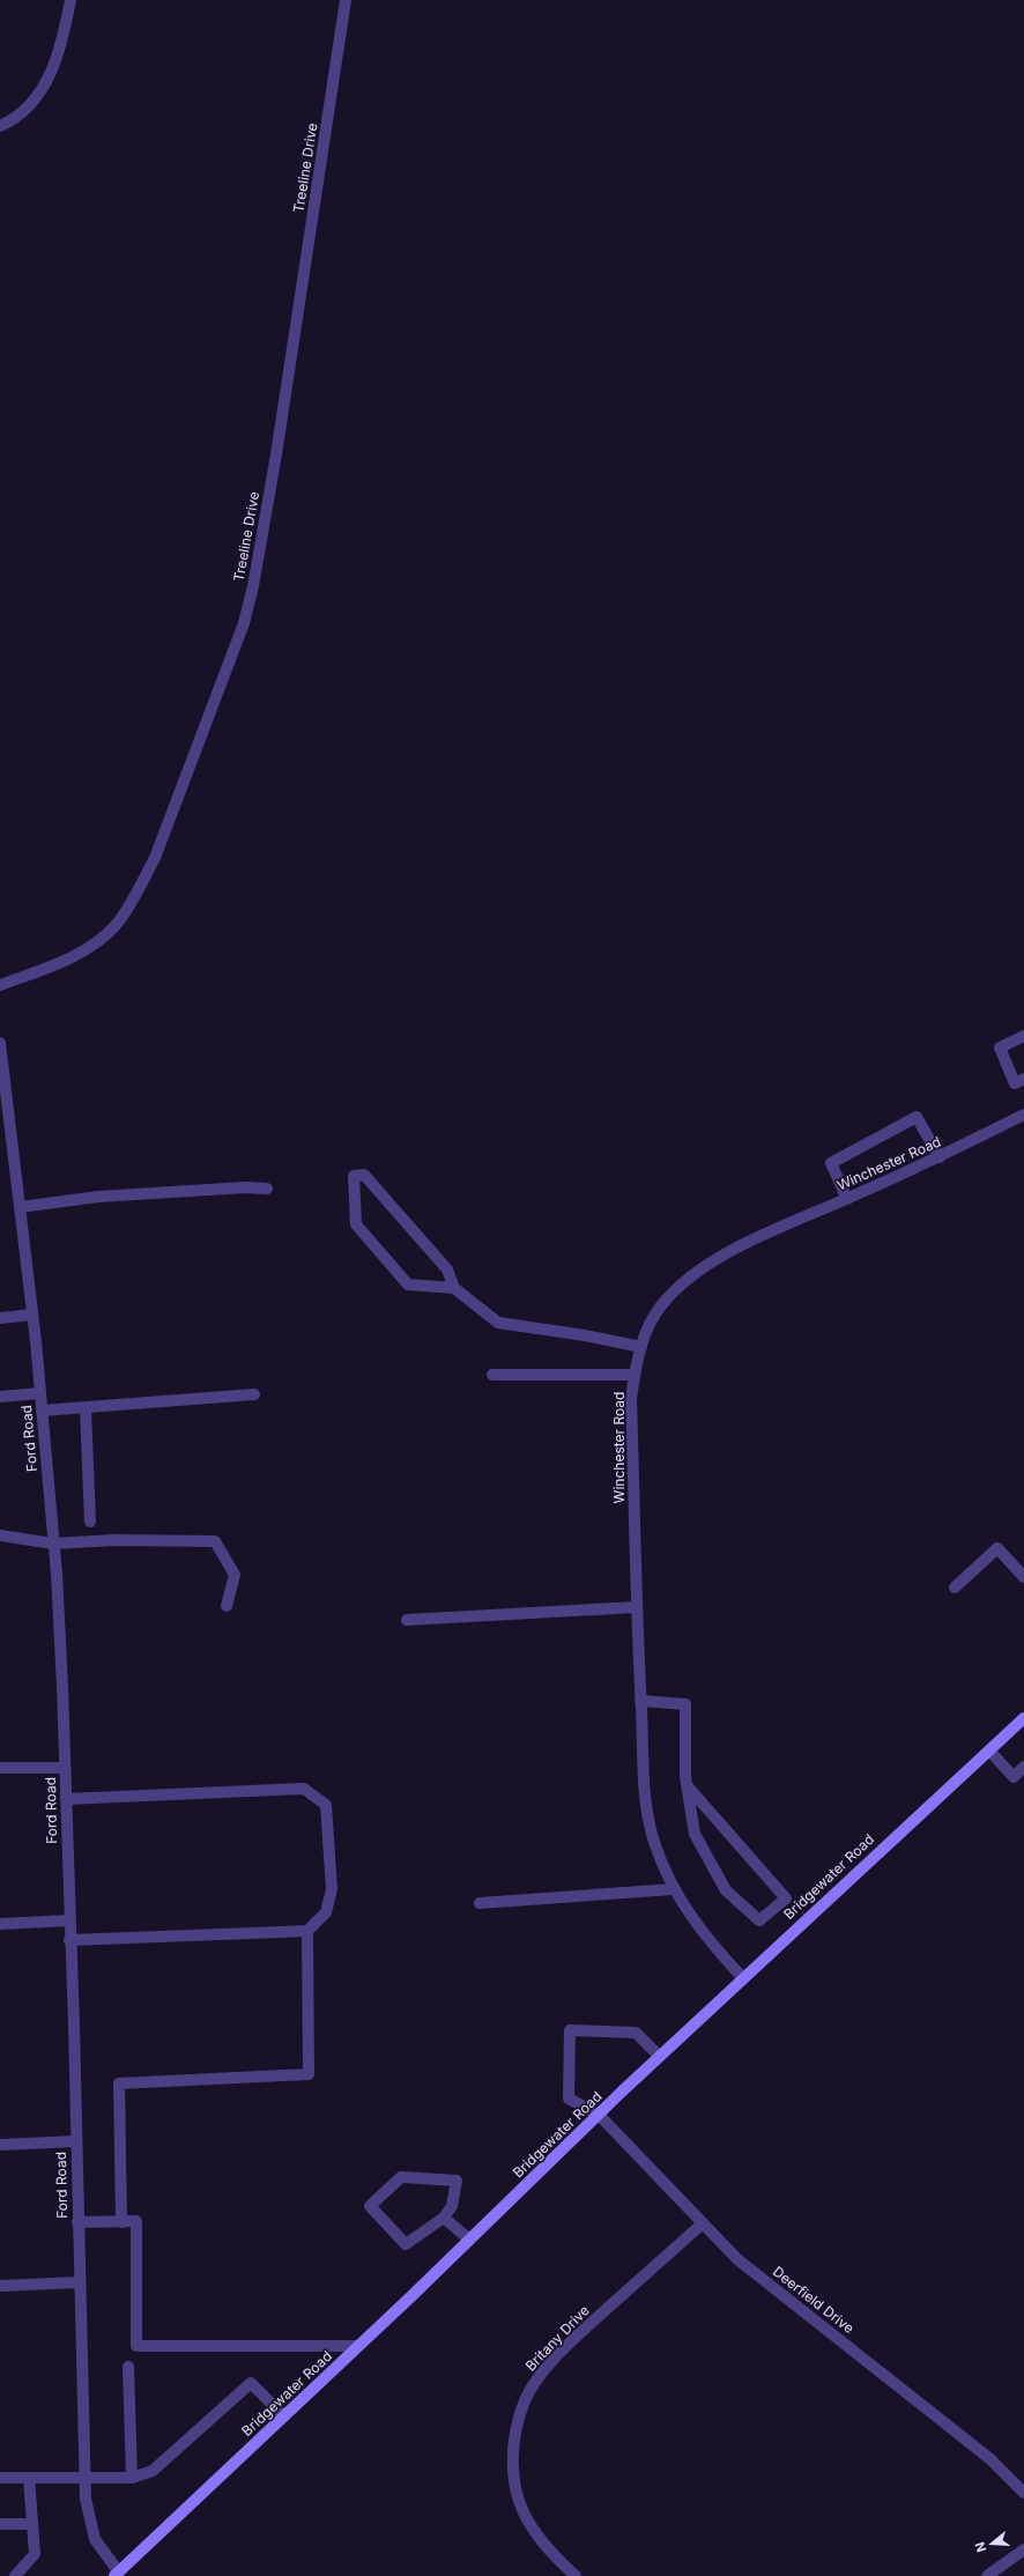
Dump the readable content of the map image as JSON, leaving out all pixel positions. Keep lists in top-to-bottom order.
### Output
{
  "streets": {
    "main road": ["Bridgewater Road"],
    "street": [
      "Treeline Drive",
      "Winchester Road",
      "Ford Road",
      "Deerfield Drive",
      "Britany Drive"
    ]
  },
  "crossings": [
    ["Winchester Road", "Bridgewater Road"],
    ["Ford Road", "Bridgewater Road"],
    ["Bridgewater Road", "Deerfield Drive"],
    ["Deerfield Drive", "Britany Drive"]
  ],
  "north": "left"
}
